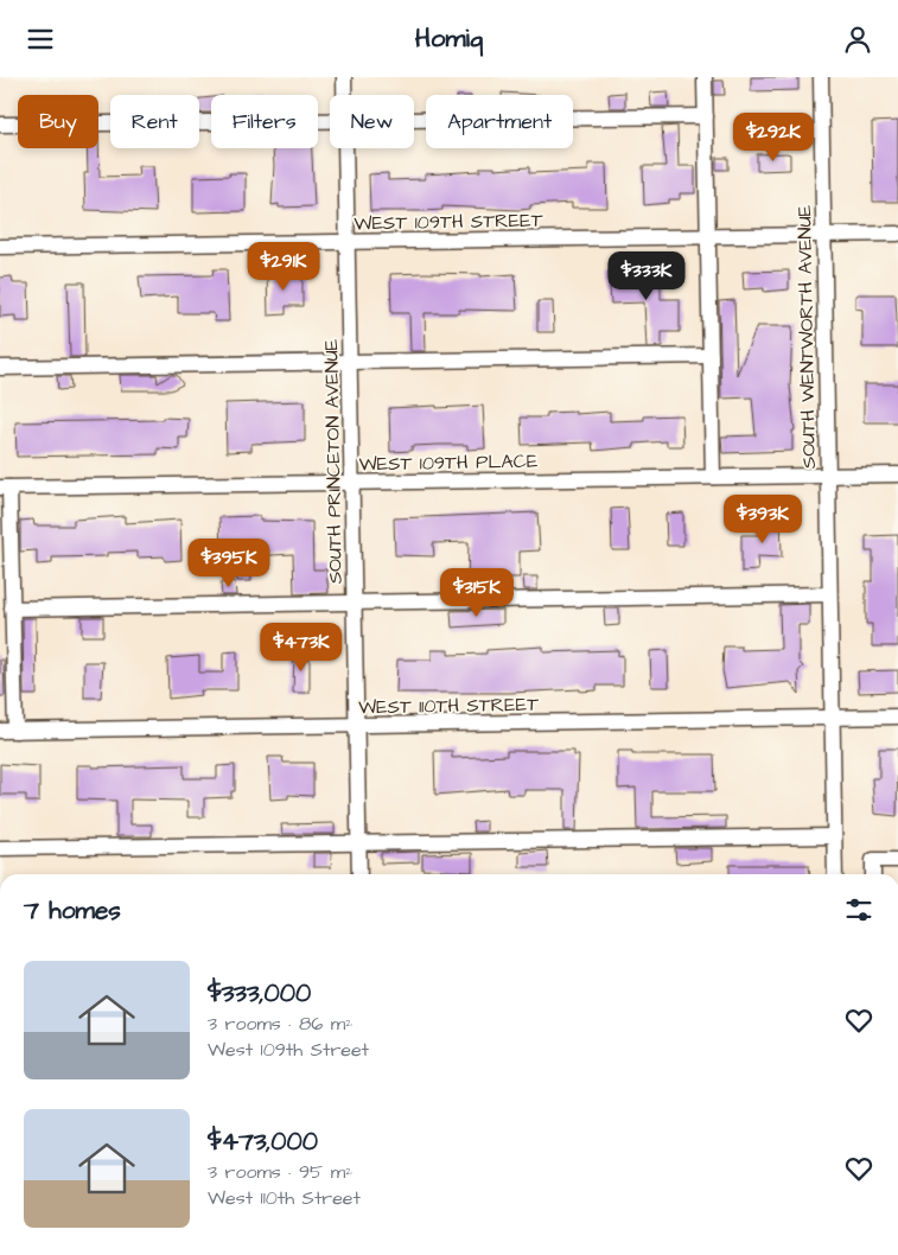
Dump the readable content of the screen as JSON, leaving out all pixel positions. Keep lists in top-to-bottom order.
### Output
{
  "streets": {
    "street": [
      "WEST 109TH STREET",
      "SOUTH WENTWORTH AVENUE",
      "SOUTH PRINCETON AVENUE",
      "WEST 109TH PLACE",
      "WEST 110TH STREET"
    ]
  },
  "crossings": [
    ["WEST 109TH STREET", "SOUTH WENTWORTH AVENUE"],
    ["WEST 109TH STREET", "SOUTH PRINCETON AVENUE"],
    ["SOUTH WENTWORTH AVENUE", "WEST 109TH PLACE"],
    ["SOUTH WENTWORTH AVENUE", "WEST 110TH STREET"],
    ["SOUTH PRINCETON AVENUE", "WEST 109TH PLACE"],
    ["SOUTH PRINCETON AVENUE", "WEST 110TH STREET"]
  ],
  "page": {
    "header": "Homiq",
    "chip": [
      "Buy",
      "Rent",
      "Filters",
      "New",
      "Apartment"
    ],
    "price": [
      "$292K",
      "$291K",
      "$333K",
      "$393K",
      "$395K",
      "$315K",
      "$473K"
    ],
    "heading": "7 homes",
    "list": [
      {
        "name": "$333,000",
        "note": "3 rooms · 86 m² · West 109th Street"
      },
      {
        "name": "$473,000",
        "note": "3 rooms · 95 m² · West 110th Street"
      }
    ]
  }
}
